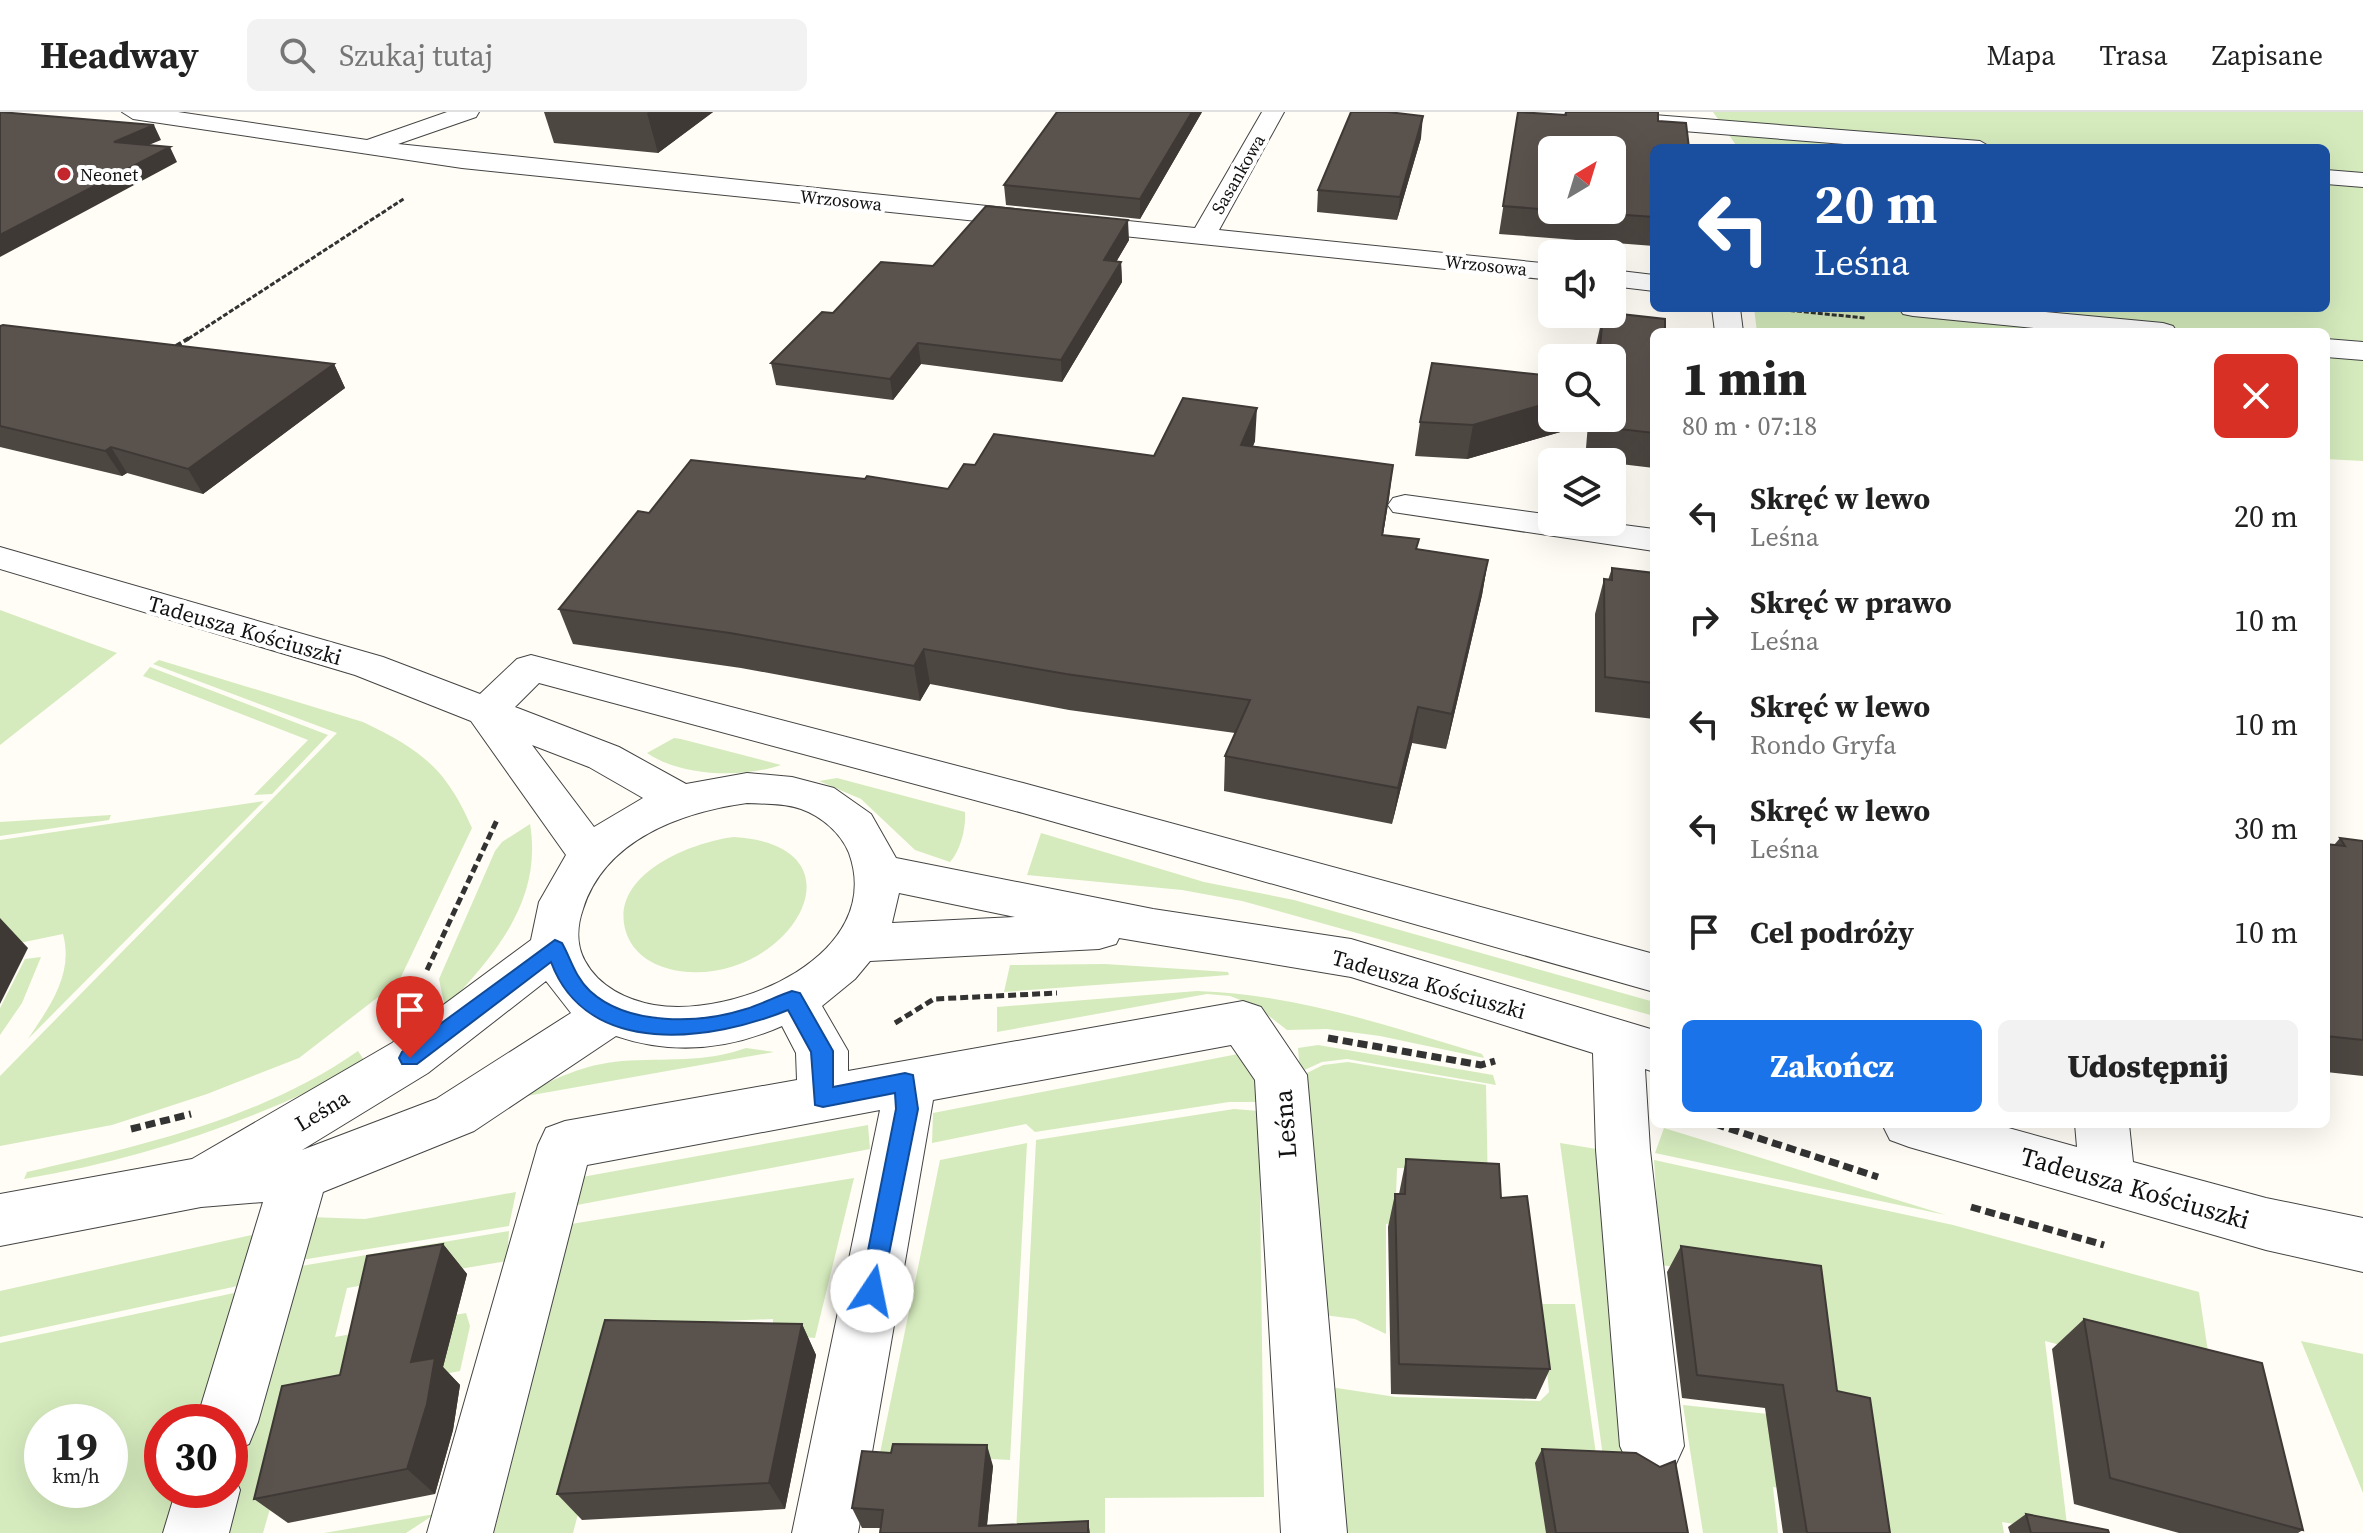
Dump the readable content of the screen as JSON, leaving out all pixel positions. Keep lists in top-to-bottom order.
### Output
{
  "streets": {
    "street": [
      "Sasankowa",
      "Wrzosowa",
      "Tadeusza Kościuszki",
      "Leśna"
    ]
  },
  "crossings": [
    ["Sasankowa", "Wrzosowa"],
    ["Tadeusza Kościuszki", "Leśna"]
  ],
  "places": ["Neonet"],
  "north": "top right",
  "page": {
    "header": "Headway",
    "search": "Szukaj tutaj",
    "nav": ["Mapa", "Trasa", "Zapisane"],
    "turn": ["20 m", "Leśna"],
    "heading": ["1 min", "80 m · 07:18"],
    "list": [
      {
        "name": "Skręć w lewo",
        "note": "Leśna",
        "value": "20 m"
      },
      {
        "name": "Skręć w prawo",
        "note": "Leśna",
        "value": "10 m"
      },
      {
        "name": "Skręć w lewo",
        "note": "Rondo Gryfa",
        "value": "10 m"
      },
      {
        "name": "Skręć w lewo",
        "note": "Leśna",
        "value": "30 m"
      },
      {
        "name": "Cel podróży",
        "value": "10 m"
      }
    ],
    "buttons": ["Zakończ", "Udostępnij"],
    "speed": "19 km/h",
    "limit": "30"
  }
}
